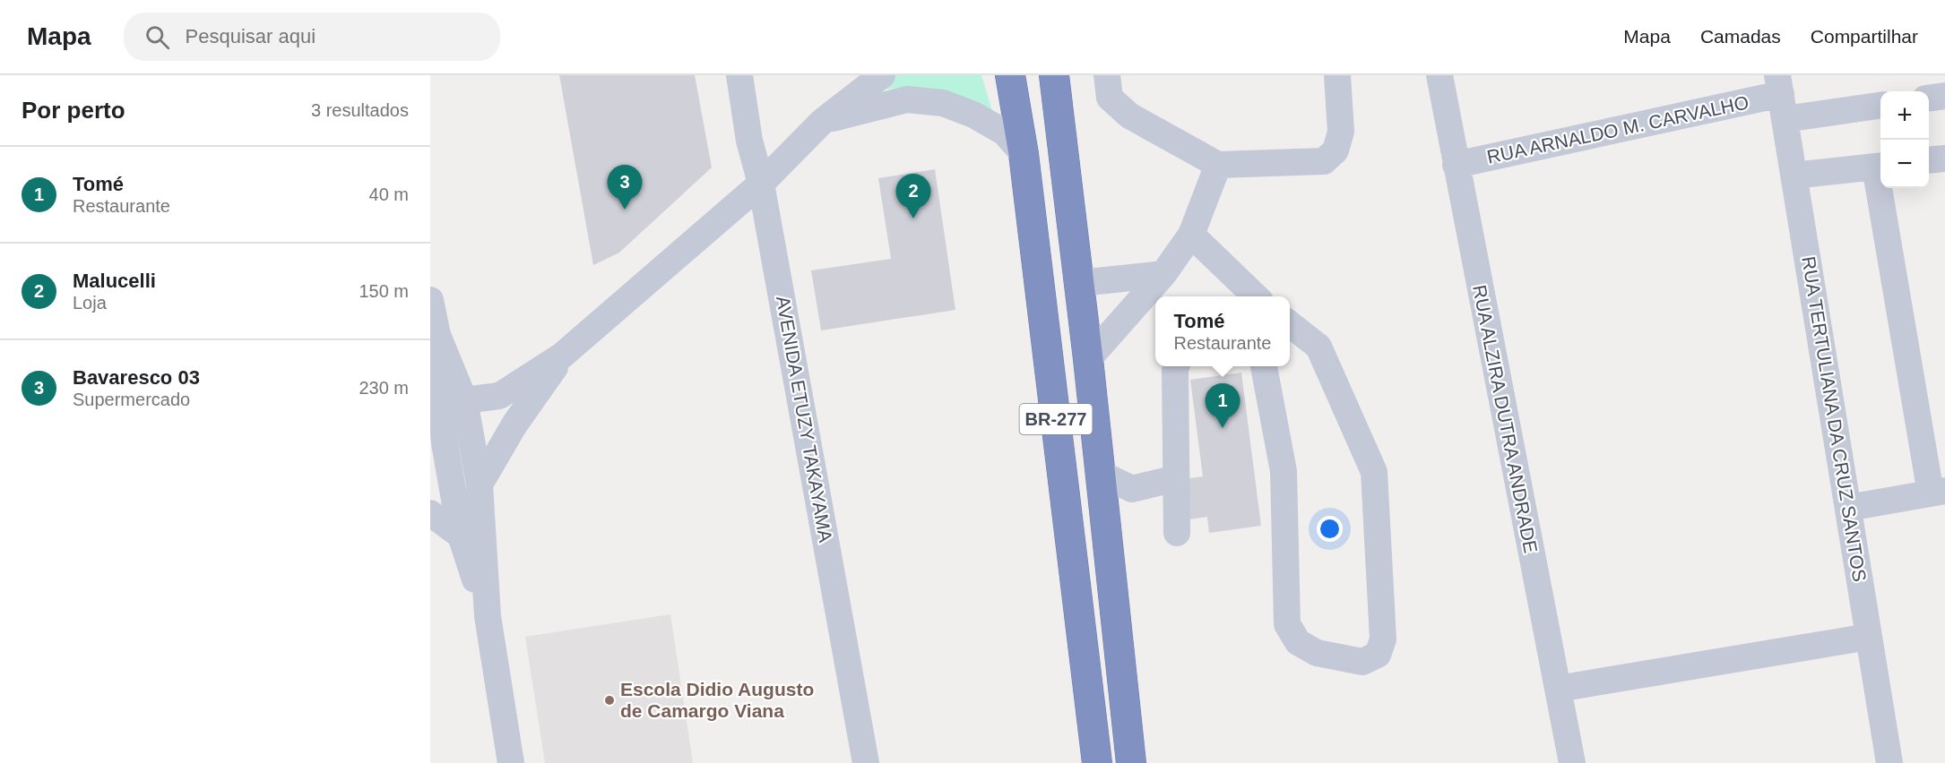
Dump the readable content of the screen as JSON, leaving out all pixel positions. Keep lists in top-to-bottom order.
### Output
{
  "streets": {
    "highway": ["BR-277"],
    "street": [
      "RUA ARNALDO M. CARVALHO",
      "AVENIDA ETUZY TAKAYAMA",
      "RUA ALZIRA DUTRA ANDRADE",
      "RUA TERTULIANA DA CRUZ SANTOS"
    ]
  },
  "crossings": [
    ["RUA ARNALDO M. CARVALHO", "RUA ALZIRA DUTRA ANDRADE"],
    ["RUA ARNALDO M. CARVALHO", "RUA TERTULIANA DA CRUZ SANTOS"]
  ],
  "places": ["Escola Didio Augusto de Camargo Viana"],
  "page": {
    "header": "Mapa",
    "search": "Pesquisar aqui",
    "nav": ["Mapa", "Camadas", "Compartilhar"],
    "heading": ["Por perto", "3 resultados"],
    "map_buttons": ["+", "−"],
    "list": [
      {
        "mark": "1",
        "name": "Tomé",
        "note": "Restaurante",
        "value": "40 m"
      },
      {
        "mark": "2",
        "name": "Malucelli",
        "note": "Loja",
        "value": "150 m"
      },
      {
        "mark": "3",
        "name": "Bavaresco 03",
        "note": "Supermercado",
        "value": "230 m"
      }
    ],
    "pins": ["3", "2", "1"],
    "popup": ["Tomé", "Restaurante"]
  }
}
